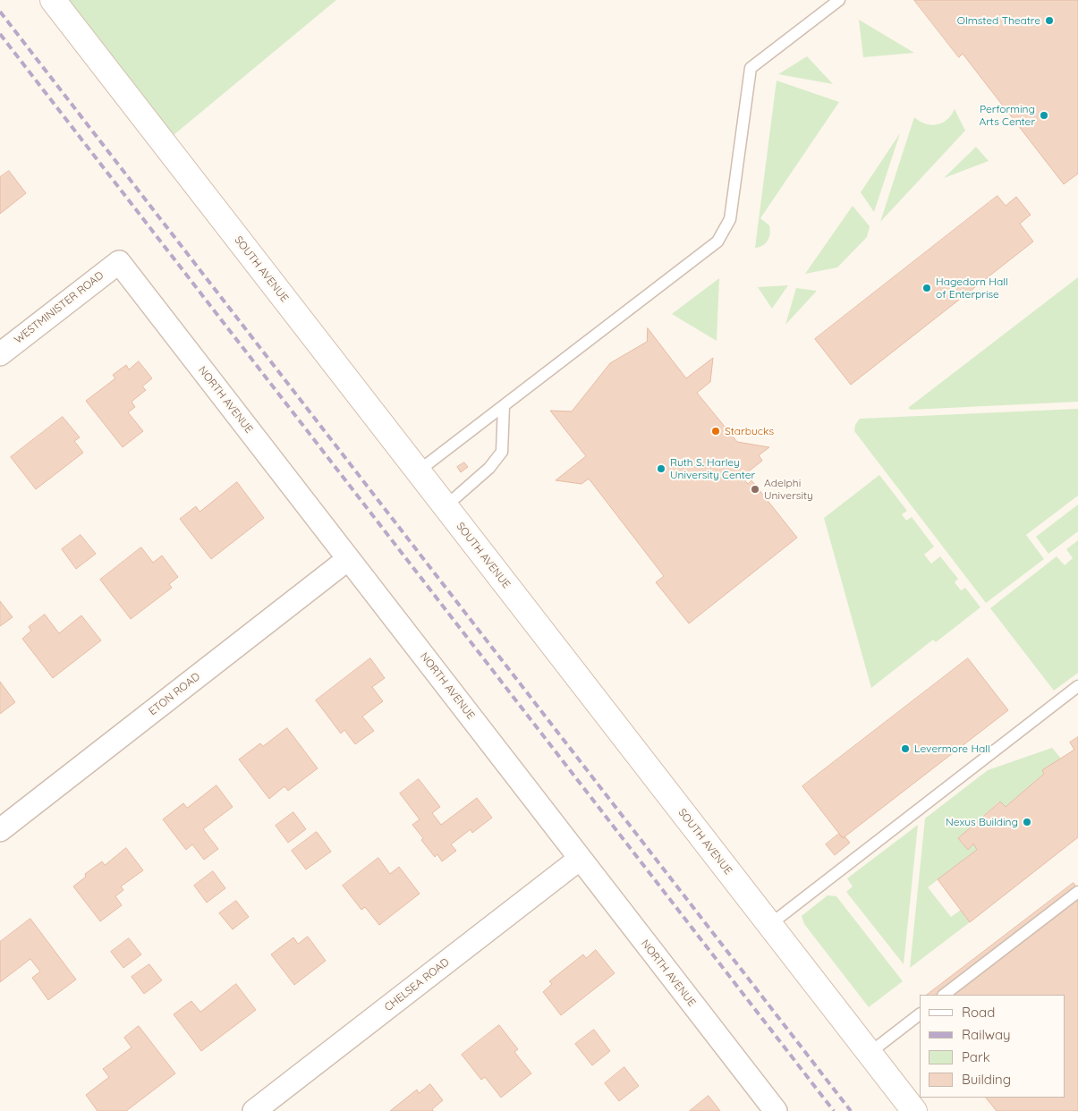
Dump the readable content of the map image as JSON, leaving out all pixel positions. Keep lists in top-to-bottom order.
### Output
{
  "streets": {
    "street": [
      "SOUTH AVENUE",
      "WESTMINISTER ROAD",
      "NORTH AVENUE",
      "ETON ROAD",
      "CHELSEA ROAD"
    ]
  },
  "crossings": [
    ["WESTMINISTER ROAD", "NORTH AVENUE"],
    ["NORTH AVENUE", "ETON ROAD"],
    ["NORTH AVENUE", "CHELSEA ROAD"]
  ],
  "places": [
    "Olmsted Theatre",
    "Performing Arts Center",
    "Hagedorn Hall of Enterprise",
    "Starbucks",
    "Ruth S. Harley University Center",
    "Adelphi University",
    "Levermore Hall",
    "Nexus Building"
  ],
  "legend": [
    "Road",
    "Railway",
    "Park",
    "Building"
  ]
}
